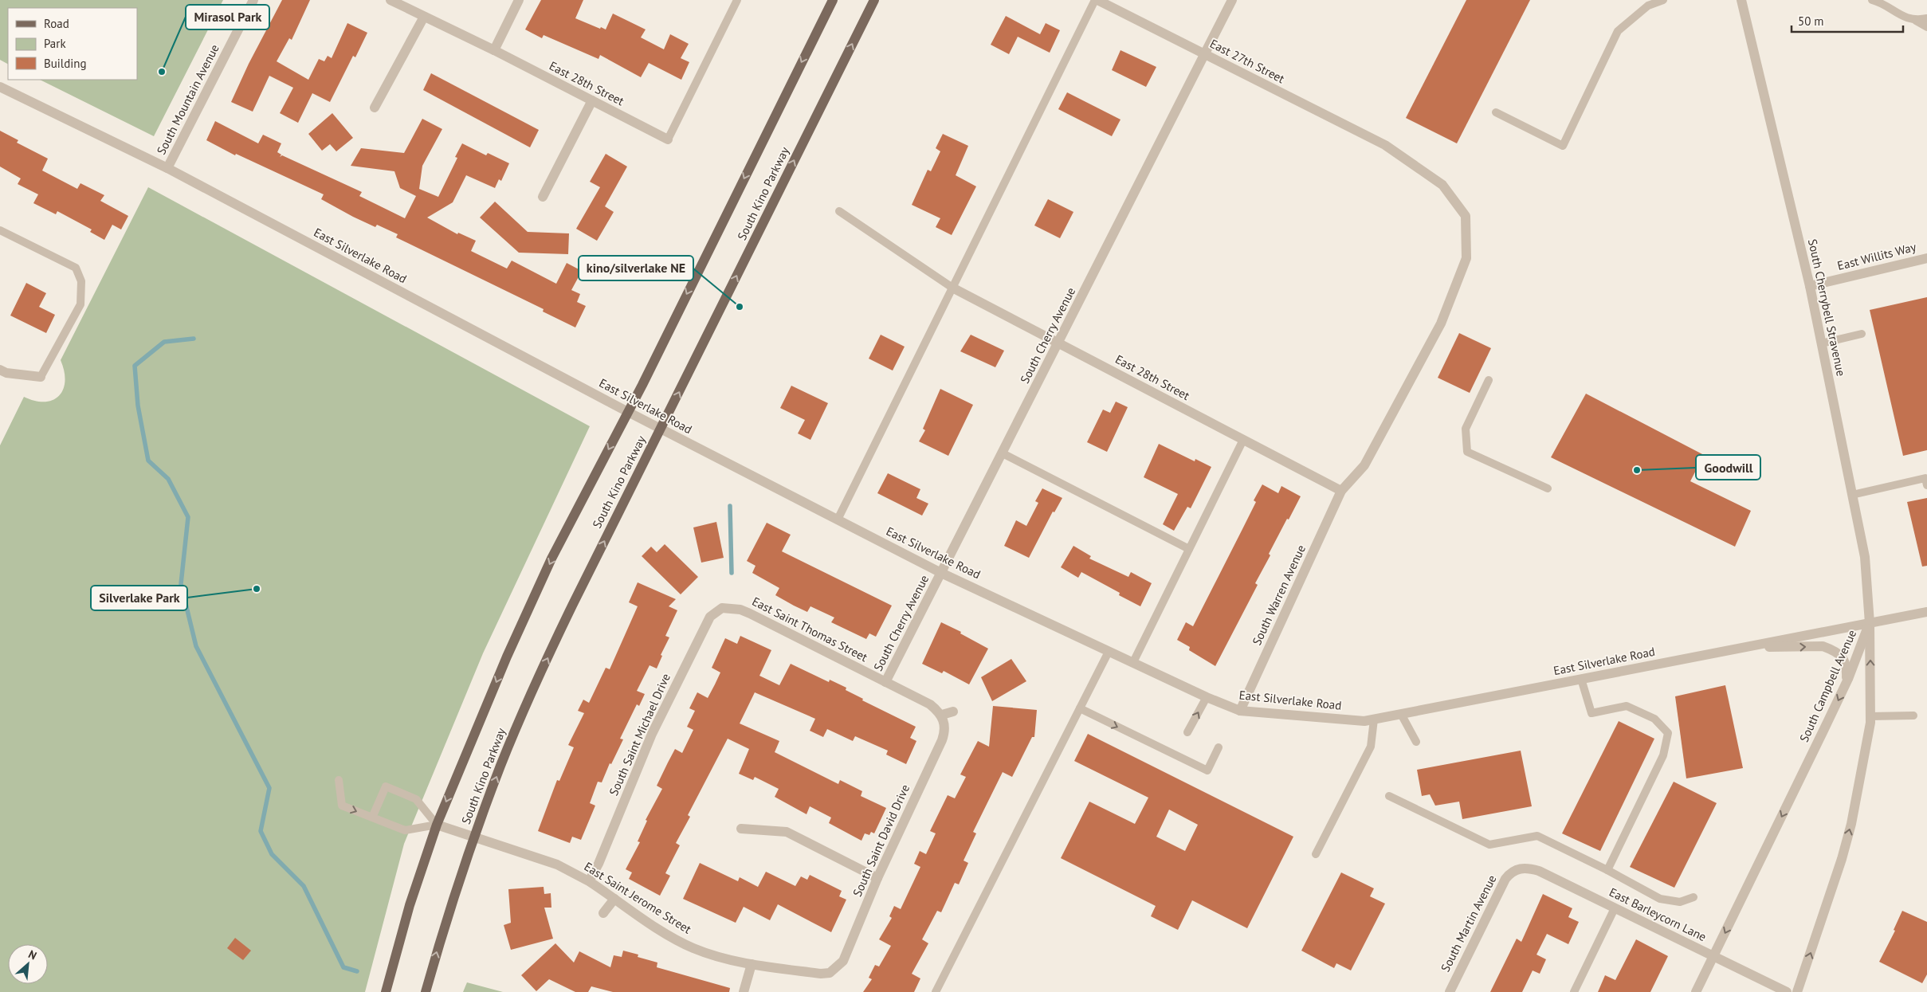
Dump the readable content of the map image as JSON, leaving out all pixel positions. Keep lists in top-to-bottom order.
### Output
{
  "streets": {
    "main road": ["South Kino Parkway"],
    "street": [
      "East 27th Street",
      "East 28th Street",
      "South Mountain Avenue",
      "East Silverlake Road",
      "East Willits Way",
      "South Cherrybell Stravenue",
      "South Cherry Avenue",
      "South Warren Avenue",
      "East Saint Thomas Street",
      "South Campbell Avenue",
      "South Saint Michael Drive",
      "South Saint David Drive",
      "East Saint Jerome Street",
      "East Barleycorn Lane",
      "South Martin Avenue"
    ]
  },
  "crossings": [
    ["East 27th Street", "East 28th Street"],
    ["East 27th Street", "South Cherry Avenue"],
    ["East 27th Street", "South Warren Avenue"],
    ["East 28th Street", "South Cherry Avenue"],
    ["East 28th Street", "South Warren Avenue"],
    ["South Mountain Avenue", "East Silverlake Road"],
    ["South Kino Parkway", "East Silverlake Road"],
    ["South Kino Parkway", "East Saint Jerome Street"],
    ["East Silverlake Road", "South Cherrybell Stravenue"],
    ["East Silverlake Road", "South Cherry Avenue"],
    ["East Silverlake Road", "South Warren Avenue"],
    ["East Silverlake Road", "South Campbell Avenue"],
    ["East Willits Way", "South Cherrybell Stravenue"],
    ["South Cherrybell Stravenue", "South Campbell Avenue"],
    ["South Cherry Avenue", "East Saint Thomas Street"],
    ["East Saint Thomas Street", "South Saint Michael Drive"],
    ["East Saint Thomas Street", "South Saint David Drive"],
    ["South Campbell Avenue", "East Barleycorn Lane"],
    ["South Saint Michael Drive", "East Saint Jerome Street"],
    ["South Saint David Drive", "East Saint Jerome Street"],
    ["East Barleycorn Lane", "South Martin Avenue"]
  ],
  "places": [
    "Mirasol Park",
    "kino/silverlake NE",
    "Goodwill",
    "Silverlake Park"
  ],
  "legend": ["Road", "Park", "Building"],
  "scale_bar": "50 m",
  "north": "top right"
}
